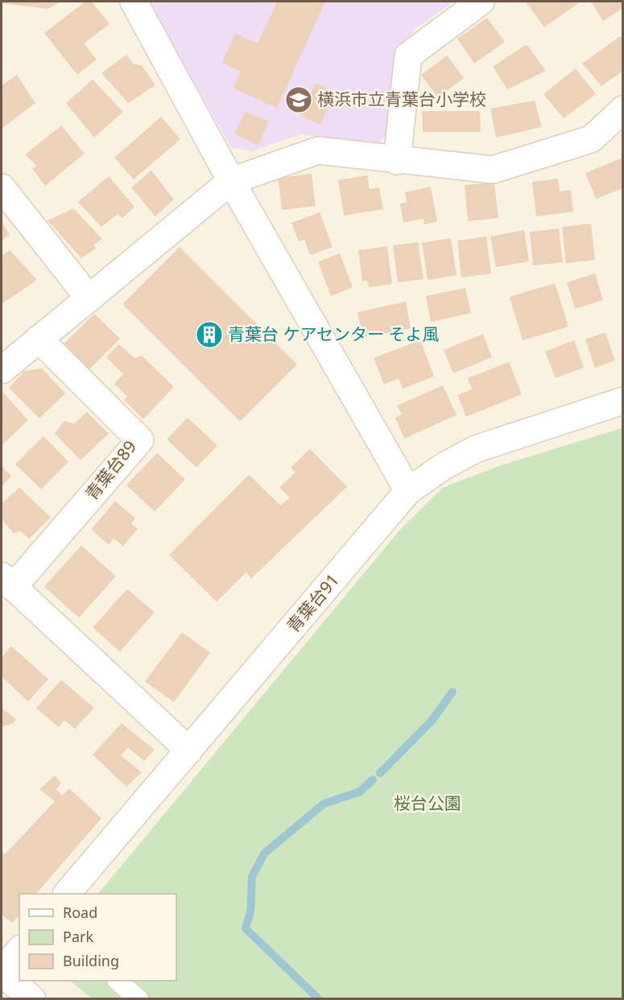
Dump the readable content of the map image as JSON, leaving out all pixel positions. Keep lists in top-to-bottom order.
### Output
{
  "streets": {
    "street": ["青葉台89", "青葉台91"]
  },
  "parks": ["桜台公園"],
  "places": {
    "school or university": ["横浜市立青葉台小学校"],
    "building": ["青葉台 ケアセンター そよ風"]
  },
  "legend": ["Road", "Park", "Building"]
}
